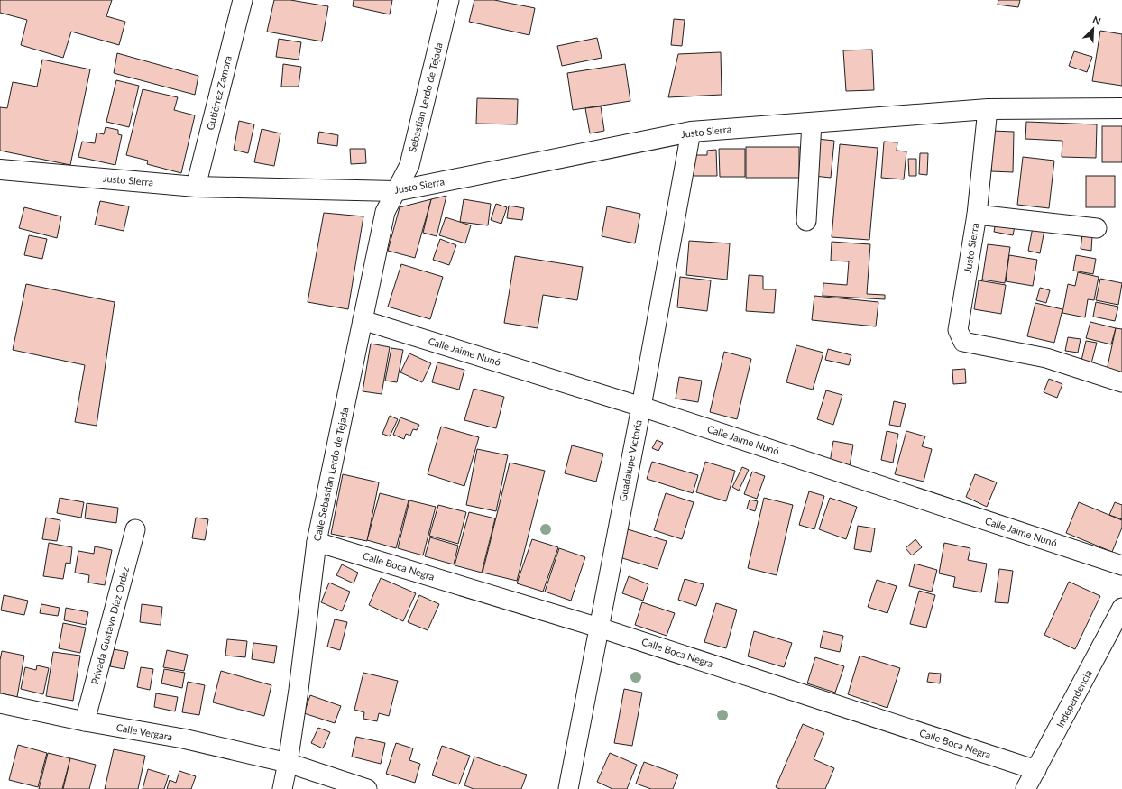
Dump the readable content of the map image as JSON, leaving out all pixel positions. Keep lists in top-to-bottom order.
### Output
{
  "streets": {
    "main road": ["Justo Sierra"],
    "street": [
      "Gutiérrez Zamora",
      "Sebastian Lerdo de Tejada",
      "Calle Jaime Nunó",
      "Guadalupe Victoria",
      "Calle Sebastian Lerdo de Tejada",
      "Calle Boca Negra",
      "Privada Gustavo Díaz Ordaz",
      "Independencia",
      "Calle Vergara"
    ]
  },
  "crossings": [
    ["Gutiérrez Zamora", "Justo Sierra"],
    ["Sebastian Lerdo de Tejada", "Justo Sierra"],
    ["Sebastian Lerdo de Tejada", "Calle Sebastian Lerdo de Tejada"],
    ["Justo Sierra", "Guadalupe Victoria"],
    ["Justo Sierra", "Calle Sebastian Lerdo de Tejada"],
    ["Calle Jaime Nunó", "Guadalupe Victoria"],
    ["Calle Jaime Nunó", "Calle Sebastian Lerdo de Tejada"],
    ["Guadalupe Victoria", "Calle Boca Negra"],
    ["Calle Sebastian Lerdo de Tejada", "Calle Boca Negra"],
    ["Calle Sebastian Lerdo de Tejada", "Calle Vergara"],
    ["Calle Boca Negra", "Independencia"],
    ["Privada Gustavo Díaz Ordaz", "Calle Vergara"]
  ],
  "north": "top right"
}
